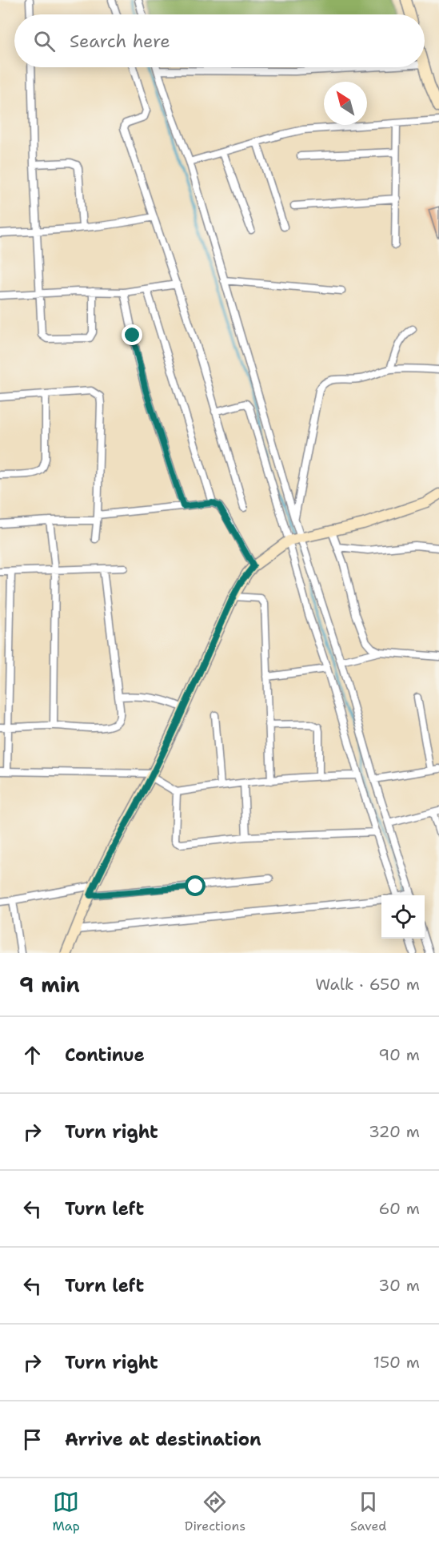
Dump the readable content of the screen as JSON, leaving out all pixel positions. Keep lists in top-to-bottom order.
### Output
{
  "north": "top left",
  "page": {
    "search": "Search here",
    "heading": ["9 min", "Walk · 650 m"],
    "list": [
      ["Continue", "90 m"],
      ["Turn right", "320 m"],
      ["Turn left", "60 m"],
      ["Turn left", "30 m"],
      ["Turn right", "150 m"],
      "Arrive at destination"
    ],
    "nav": ["Map", "Directions", "Saved"]
  }
}
